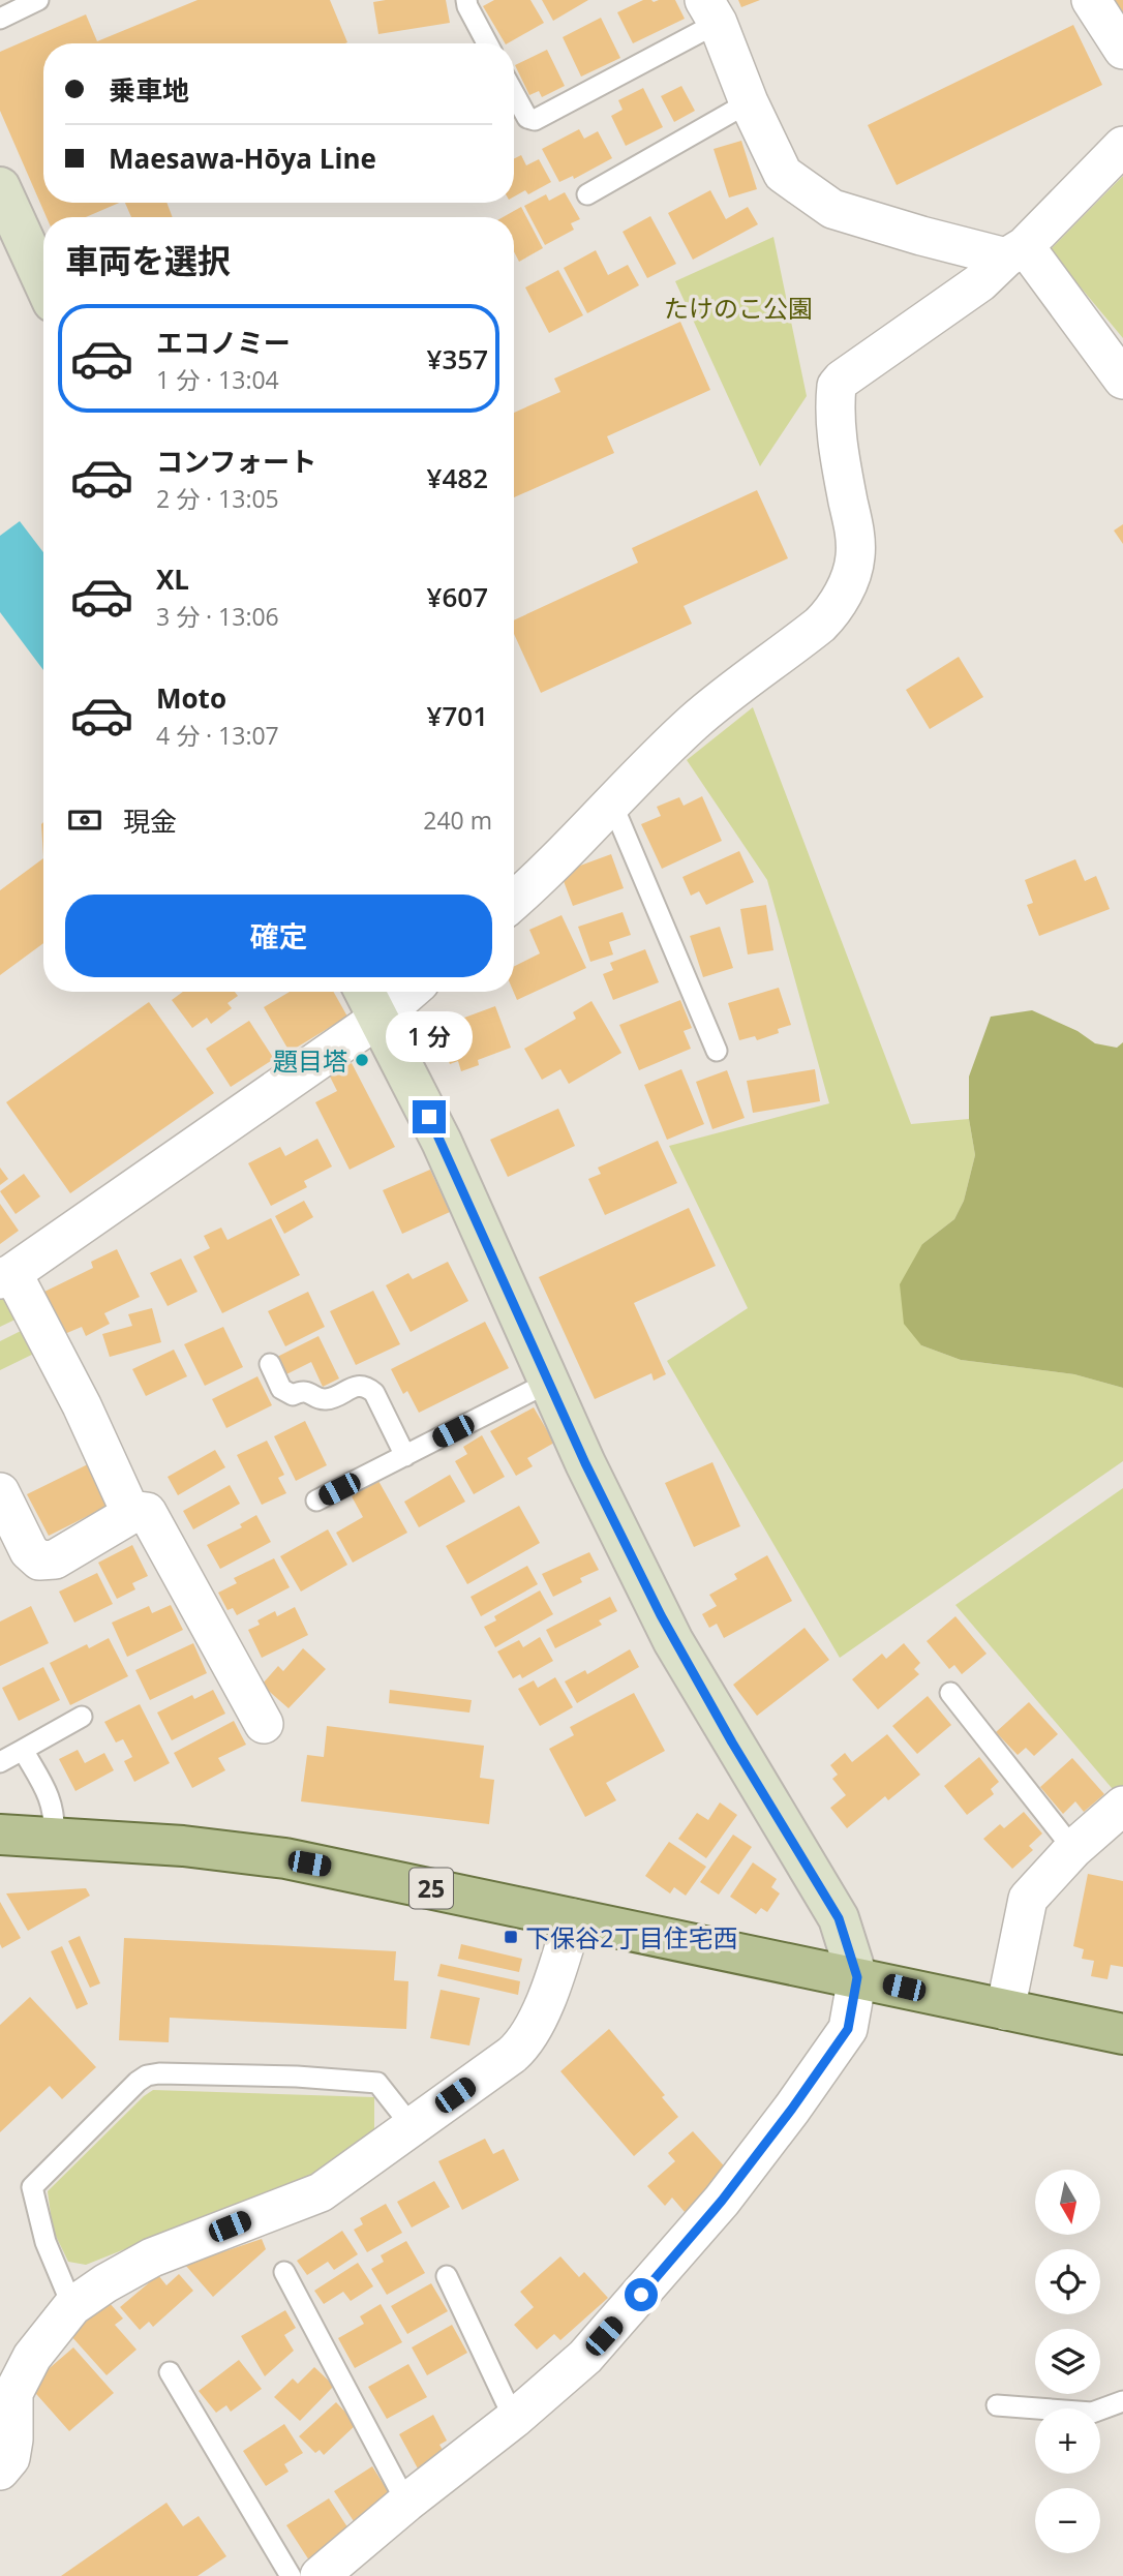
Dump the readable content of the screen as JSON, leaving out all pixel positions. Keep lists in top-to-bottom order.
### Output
{
  "streets": {
    "main road": ["25"]
  },
  "parks": ["たけのこ公園"],
  "places": {
    "other": ["題目塔"],
    "transit": ["下保谷2丁目住宅西"]
  },
  "north": "bottom",
  "page": {
    "banner": ["乗車地", "Maesawa-Hōya Line"],
    "heading": "車両を選択",
    "list": [
      {
        "name": "エコノミー",
        "note": "1 分 · 13:04",
        "value": "¥357"
      },
      {
        "name": "コンフォート",
        "note": "2 分 · 13:05",
        "value": "¥482"
      },
      {
        "name": "XL",
        "note": "3 分 · 13:06",
        "value": "¥607"
      },
      {
        "name": "Moto",
        "note": "4 分 · 13:07",
        "value": "¥701"
      }
    ],
    "pay": ["現金", "240 m"],
    "buttons": "確定",
    "bubble": "1 分",
    "map_buttons": ["+", "−"]
  }
}
